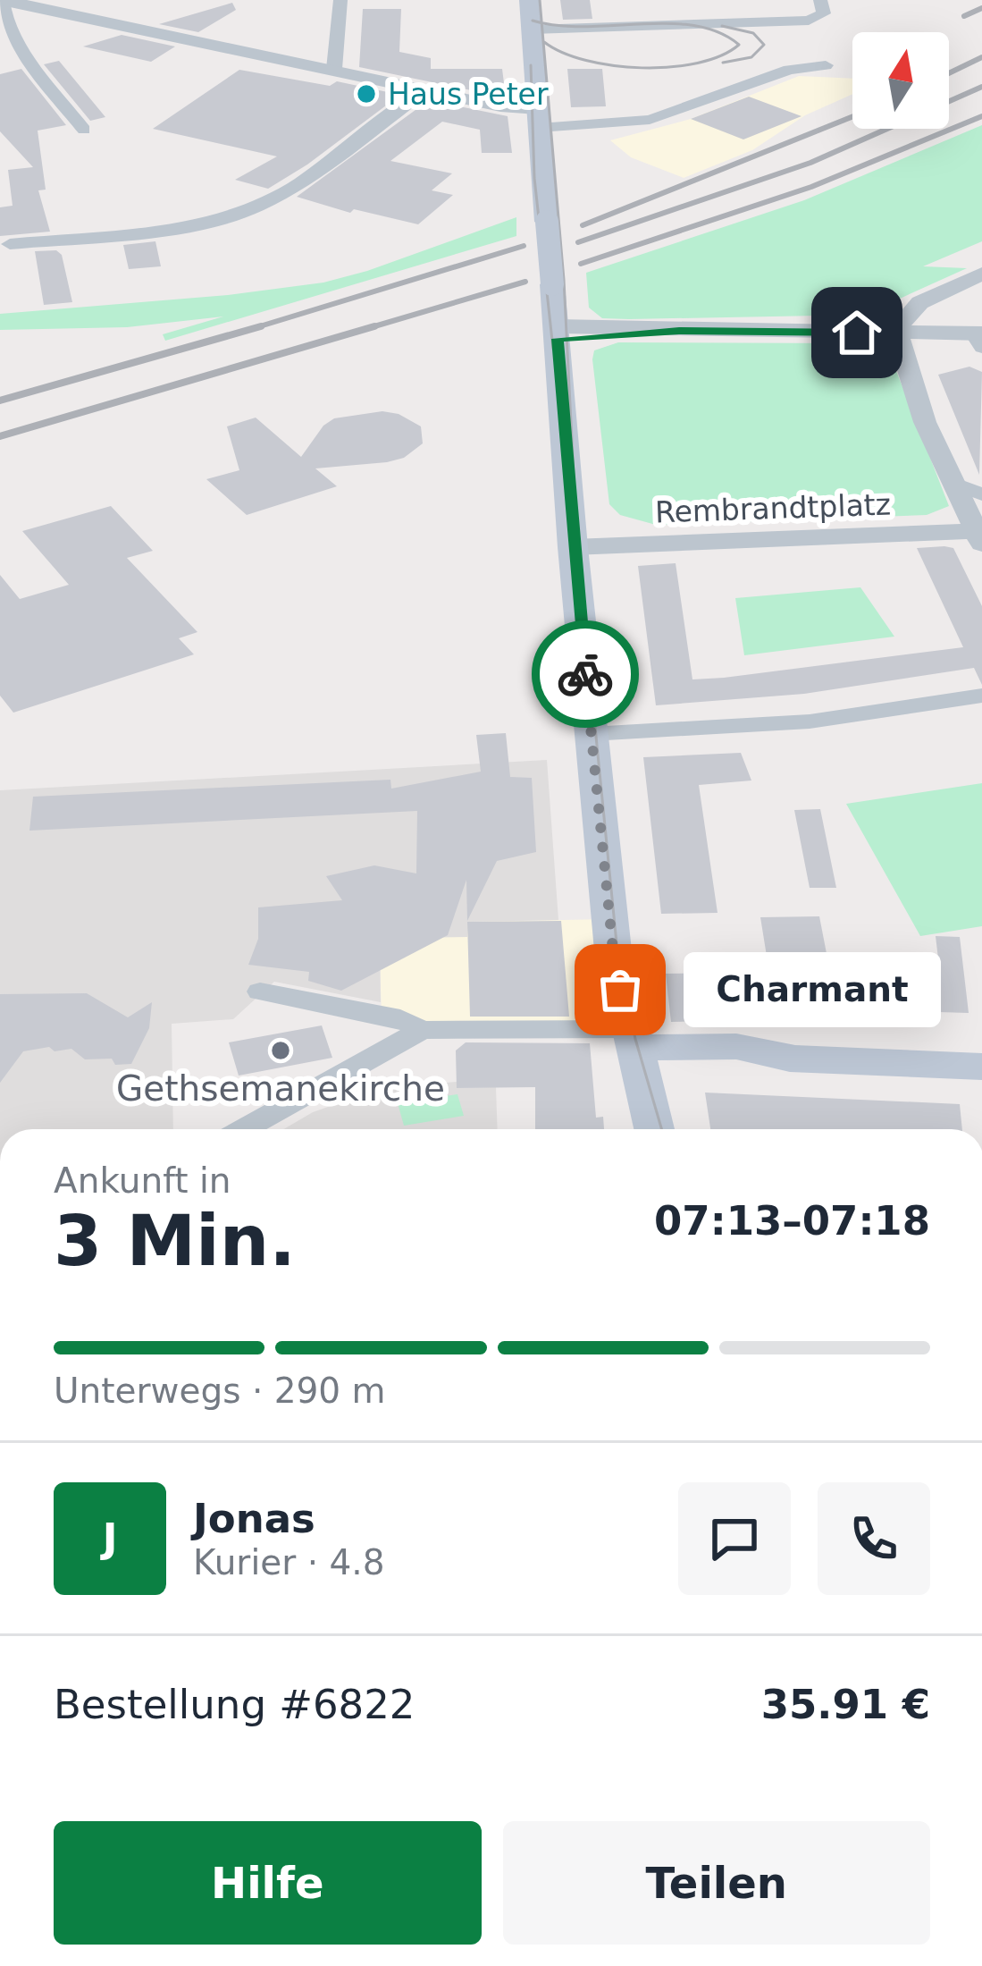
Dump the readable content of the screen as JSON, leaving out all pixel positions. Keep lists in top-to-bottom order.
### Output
{
  "streets": {
    "street": ["Rembrandtplatz"]
  },
  "places": ["Haus Peter", "Charmant", "Gethsemanekirche"],
  "north": "top",
  "page": {
    "bubble": "Charmant",
    "heading": ["3 Min.", "Ankunft in", "07:13–07:18"],
    "panel": [
      "Jonas",
      "Kurier · 4.8",
      "Bestellung #6822",
      "35.91 €"
    ],
    "bar": "Unterwegs · 290 m",
    "round": "J",
    "buttons": ["Hilfe", "Teilen"]
  }
}
